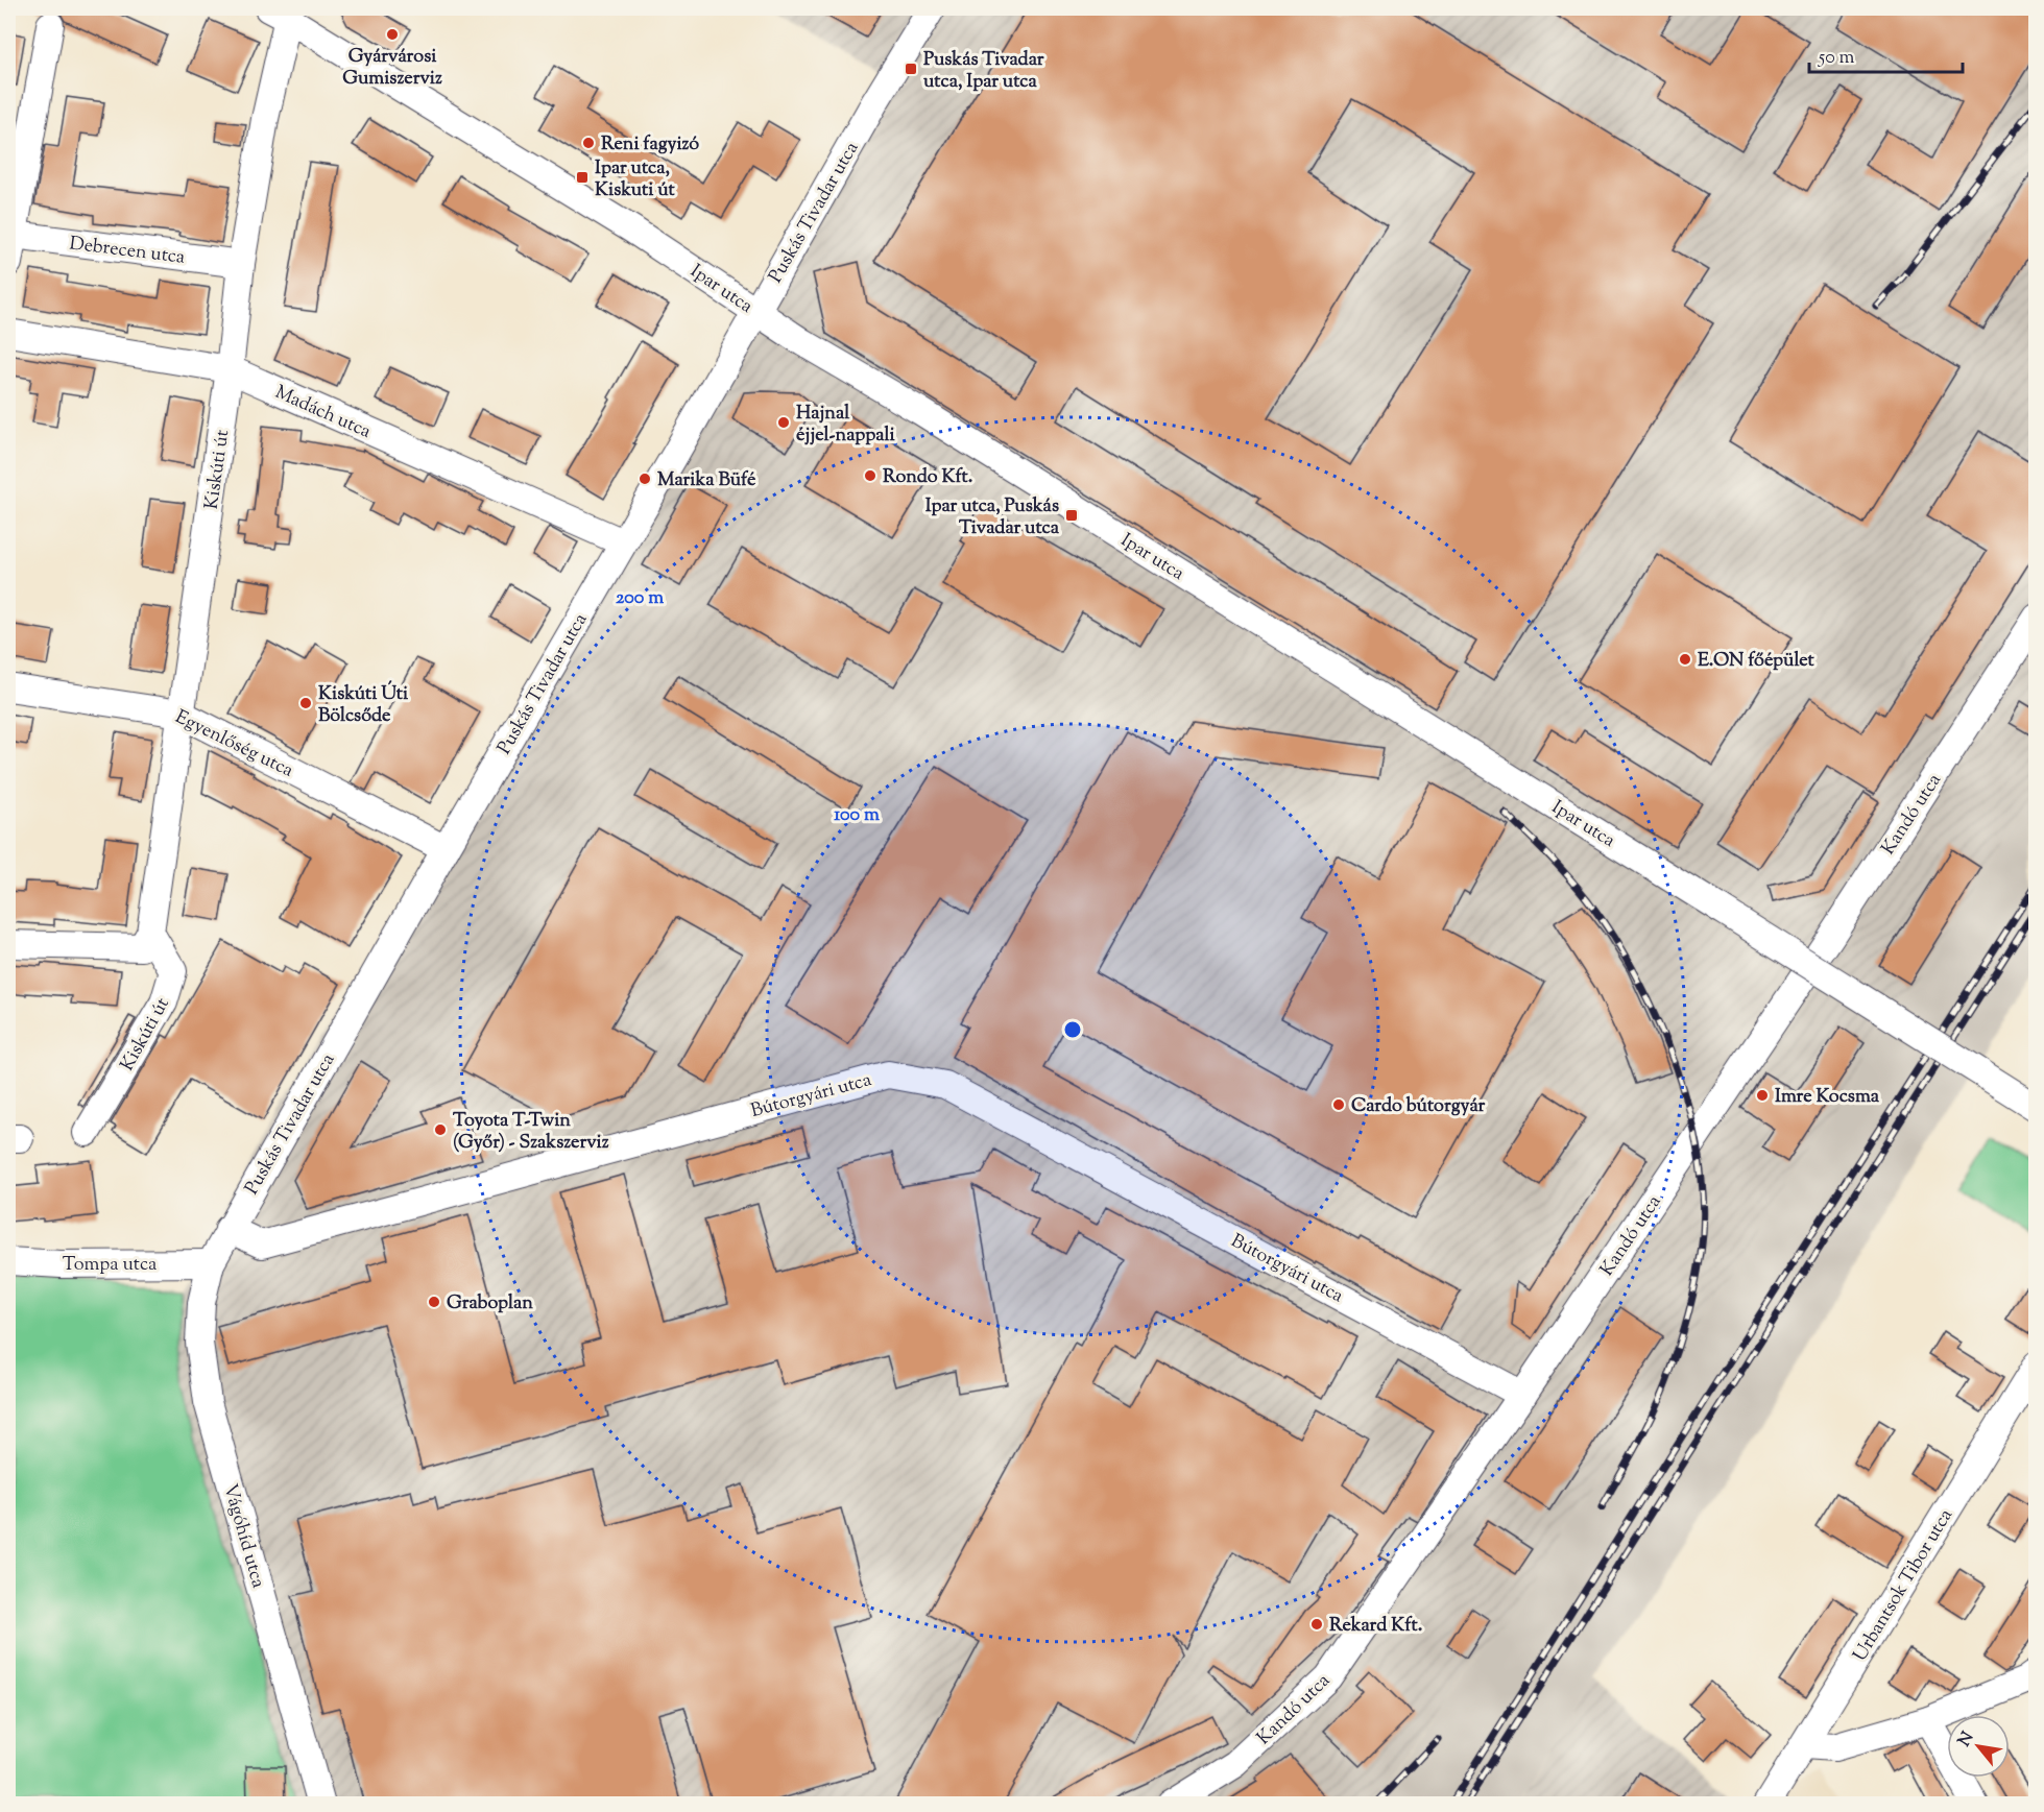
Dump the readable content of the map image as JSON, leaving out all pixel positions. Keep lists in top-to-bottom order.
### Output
{
  "streets": {
    "street": [
      "Puskás Tivadar utca",
      "Debrecen utca",
      "Ipar utca",
      "Madách utca",
      "Kiskúti út",
      "Egyenlőség utca",
      "Kandó utca",
      "Bútorgyári utca",
      "Tompa utca",
      "Vágóhíd utca",
      "Urbantsok Tibor utca"
    ]
  },
  "crossings": [
    ["Puskás Tivadar utca", "Ipar utca"],
    ["Puskás Tivadar utca", "Madách utca"],
    ["Puskás Tivadar utca", "Egyenlőség utca"],
    ["Puskás Tivadar utca", "Bútorgyári utca"],
    ["Puskás Tivadar utca", "Tompa utca"],
    ["Puskás Tivadar utca", "Vágóhíd utca"],
    ["Debrecen utca", "Kiskúti út"],
    ["Ipar utca", "Kiskúti út"],
    ["Madách utca", "Kiskúti út"],
    ["Kiskúti út", "Egyenlőség utca"],
    ["Kandó utca", "Bútorgyári utca"],
    ["Tompa utca", "Vágóhíd utca"]
  ],
  "places": {
    "other": [
      "Gyárvárosi Gumiszerviz",
      "Reni fagyizó",
      "Hajnal éjjel-nappali",
      "Rondo Kft.",
      "Marika Büfé",
      "E.ON főépület",
      "Kiskúti Úti Bölcsőde",
      "Imre Kocsma",
      "Cardo bútorgyár",
      "Toyota T-Twin (Győr) - Szakszerviz",
      "Graboplan",
      "Rekard Kft."
    ],
    "transit": ["Puskás Tivadar utca, Ipar utca", "Ipar utca, Kiskuti út", "Ipar utca, Puskás Tivadar utca"]
  },
  "scale_bar": "50 m",
  "north": "top left",
  "rings": ["200 m", "100 m"]
}
